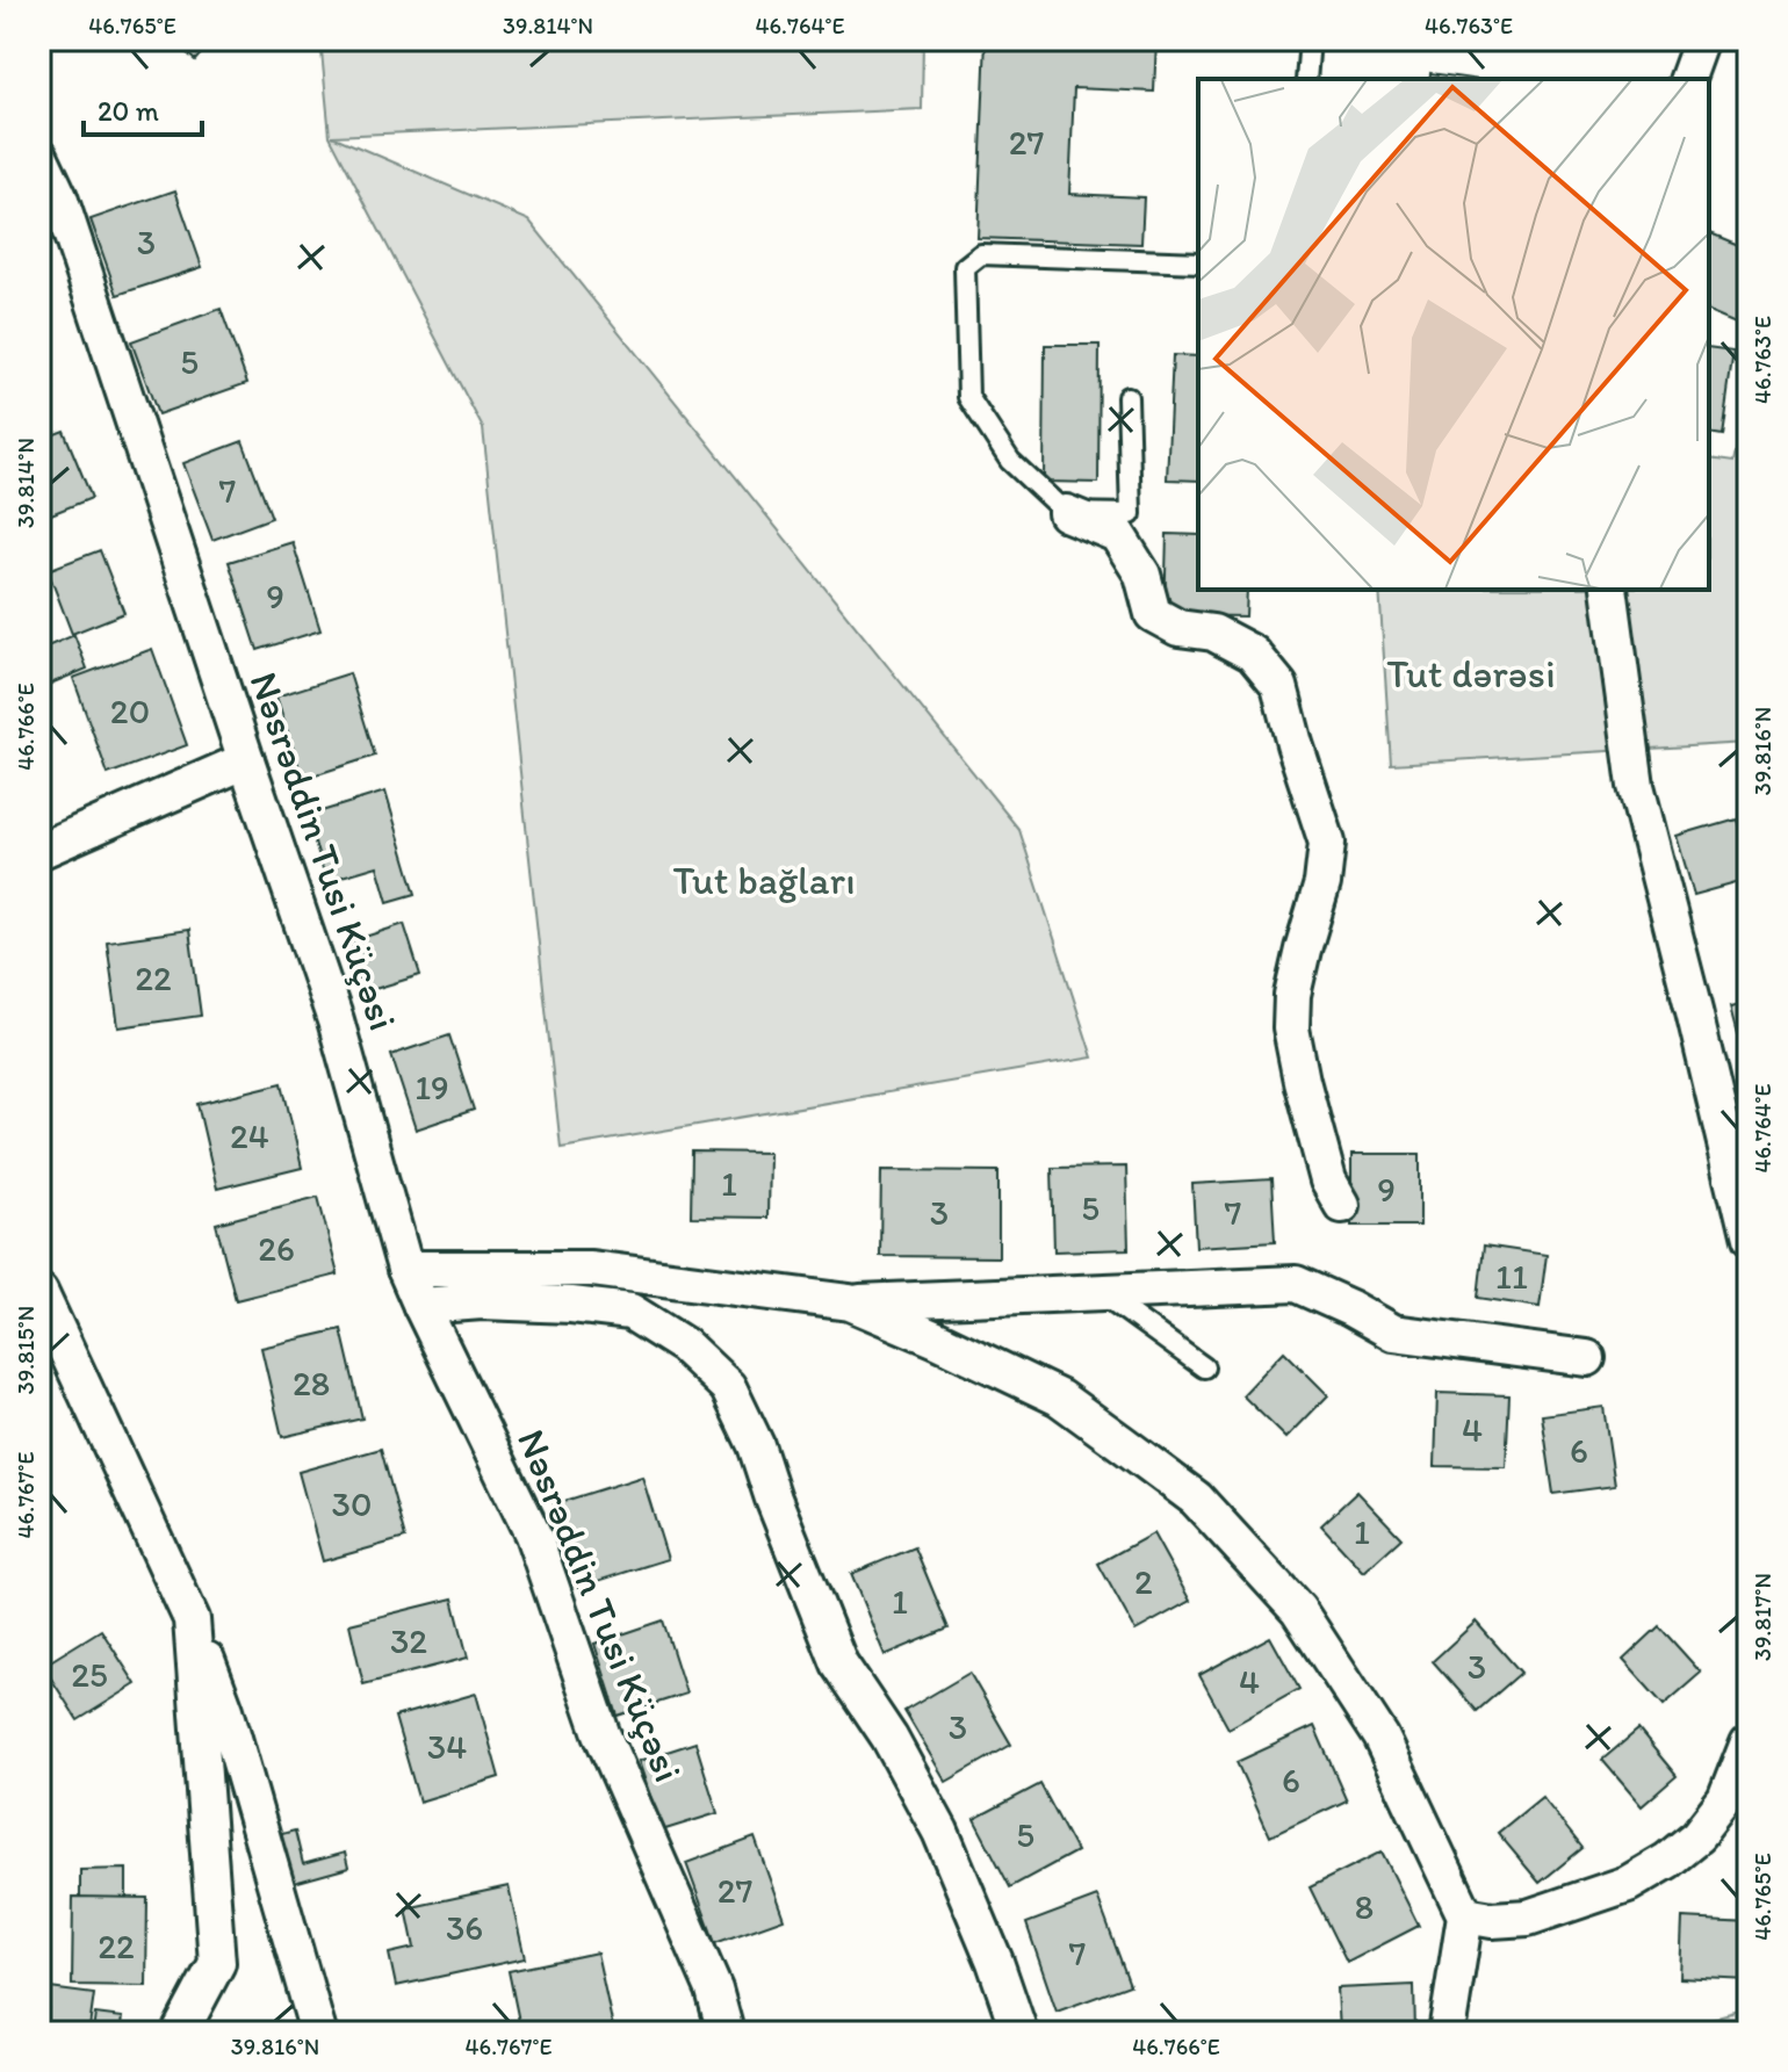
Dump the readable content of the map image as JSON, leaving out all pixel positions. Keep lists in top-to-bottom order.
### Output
{
  "streets": {
    "street": ["Nəsrəddin Tusi Küçəsi"]
  },
  "parks": ["Tut dərəsi", "Tut bağları"],
  "house_numbers": [
    "27",
    "3",
    "5",
    "7",
    "9",
    "20",
    "22",
    "19",
    "24",
    "1",
    "9",
    "5",
    "3",
    "7",
    "26",
    "11",
    "28",
    "4",
    "6",
    "30",
    "1",
    "2",
    "1",
    "32",
    "3",
    "25",
    "4",
    "3",
    "34",
    "6",
    "5",
    "27",
    "8",
    "36",
    "22",
    "7"
  ],
  "scale_bar": "20 m",
  "coordinates": [
    "46.765°E",
    "39.814°N",
    "46.764°E",
    "46.763°E",
    "46.766°E",
    "39.816°N",
    "39.815°N",
    "46.767°E",
    "39.817°N"
  ]
}
